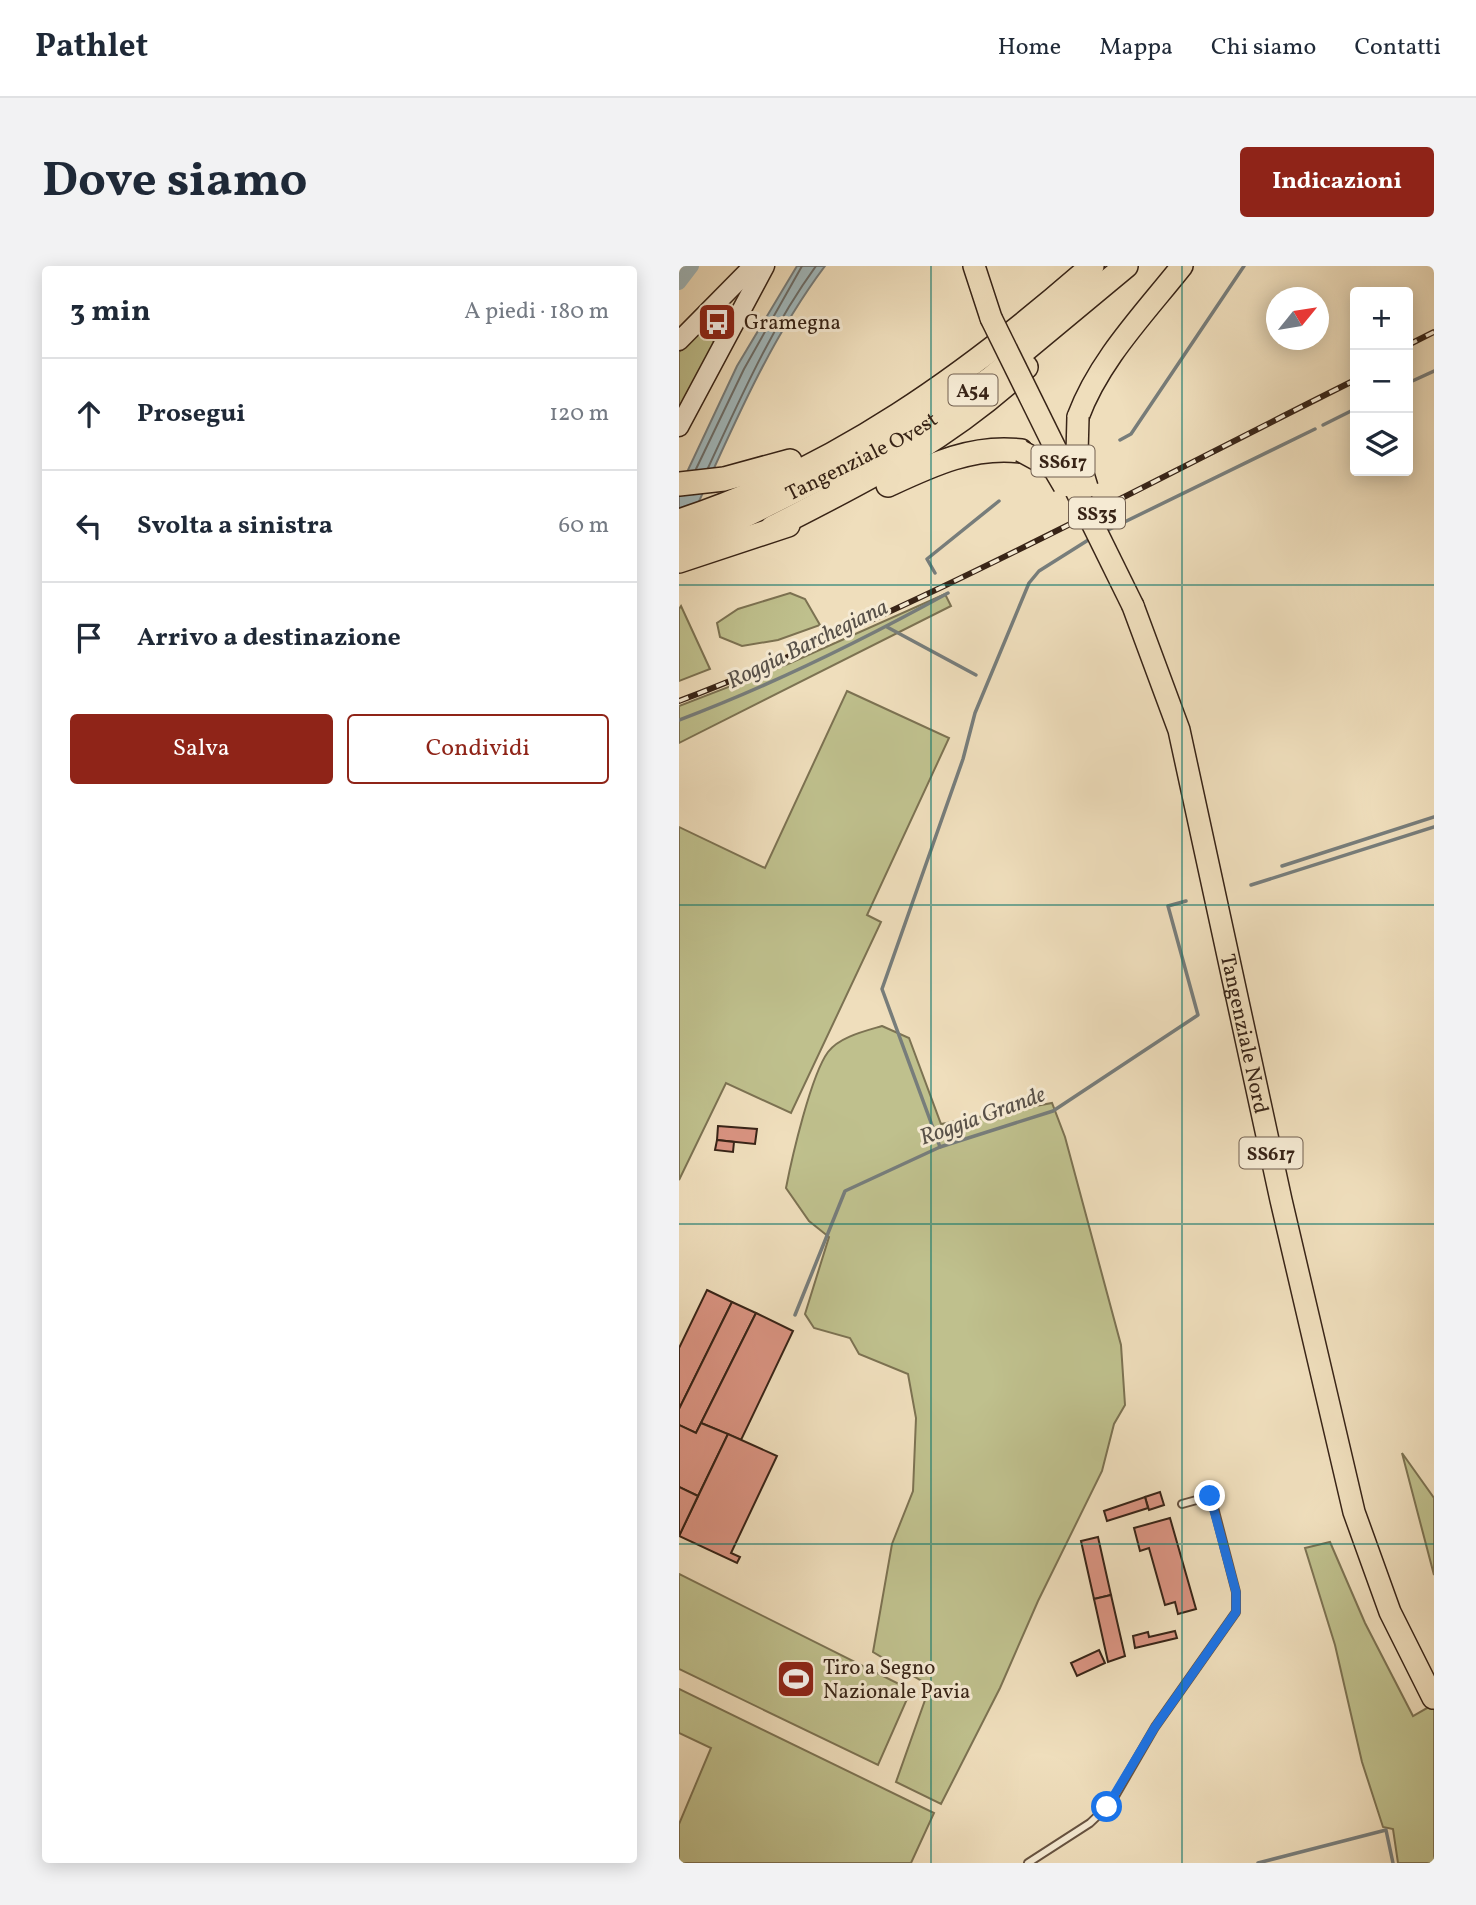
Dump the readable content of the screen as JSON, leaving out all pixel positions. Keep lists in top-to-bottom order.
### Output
{
  "streets": {
    "highway": [
      "A54",
      "Tangenziale Ovest",
      "SS617",
      "SS35",
      "Tangenziale Nord"
    ]
  },
  "crossings": [
    ["SS617", "SS35"],
    ["SS617", "Tangenziale Nord"],
    ["SS35", "Tangenziale Nord"]
  ],
  "water": ["Roggia Barchegiana", "Roggia Grande"],
  "places": {
    "bus stop": ["Gramegna"],
    "sports": ["Tiro a Segno Nazionale Pavia"]
  },
  "north": "top right",
  "page": {
    "header": "Pathlet",
    "nav": [
      "Home",
      "Mappa",
      "Chi siamo",
      "Contatti"
    ],
    "buttons": [
      "Indicazioni",
      ["Salva", "Condividi"]
    ],
    "title": "Dove siamo",
    "heading": ["3 min", "A piedi · 180 m"],
    "map_buttons": ["+", "−"],
    "list": [
      ["Prosegui", "120 m"],
      ["Svolta a sinistra", "60 m"],
      "Arrivo a destinazione"
    ]
  }
}
